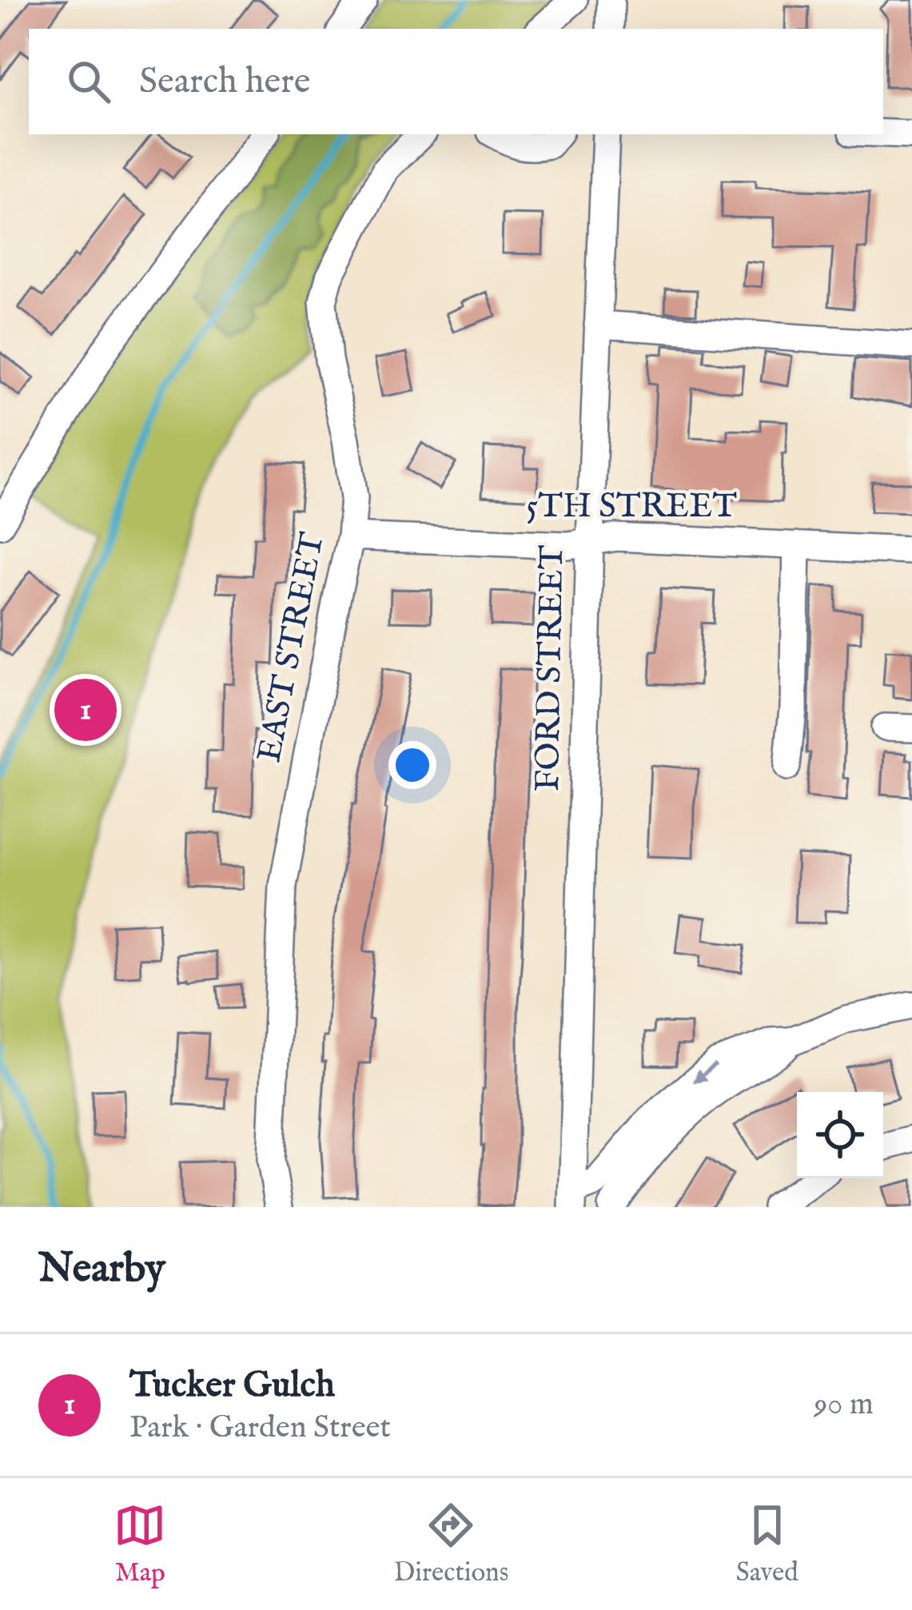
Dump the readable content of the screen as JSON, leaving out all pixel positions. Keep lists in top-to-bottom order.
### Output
{
  "streets": {
    "street": ["5TH STREET", "EAST STREET", "FORD STREET"]
  },
  "crossings": [
    ["5TH STREET", "EAST STREET"],
    ["5TH STREET", "FORD STREET"]
  ],
  "page": {
    "search": "Search here",
    "pins": "1",
    "heading": "Nearby",
    "list": [
      {
        "mark": "1",
        "name": "Tucker Gulch",
        "note": "Park · Garden Street",
        "value": "90 m"
      }
    ],
    "nav": ["Map", "Directions", "Saved"]
  }
}
